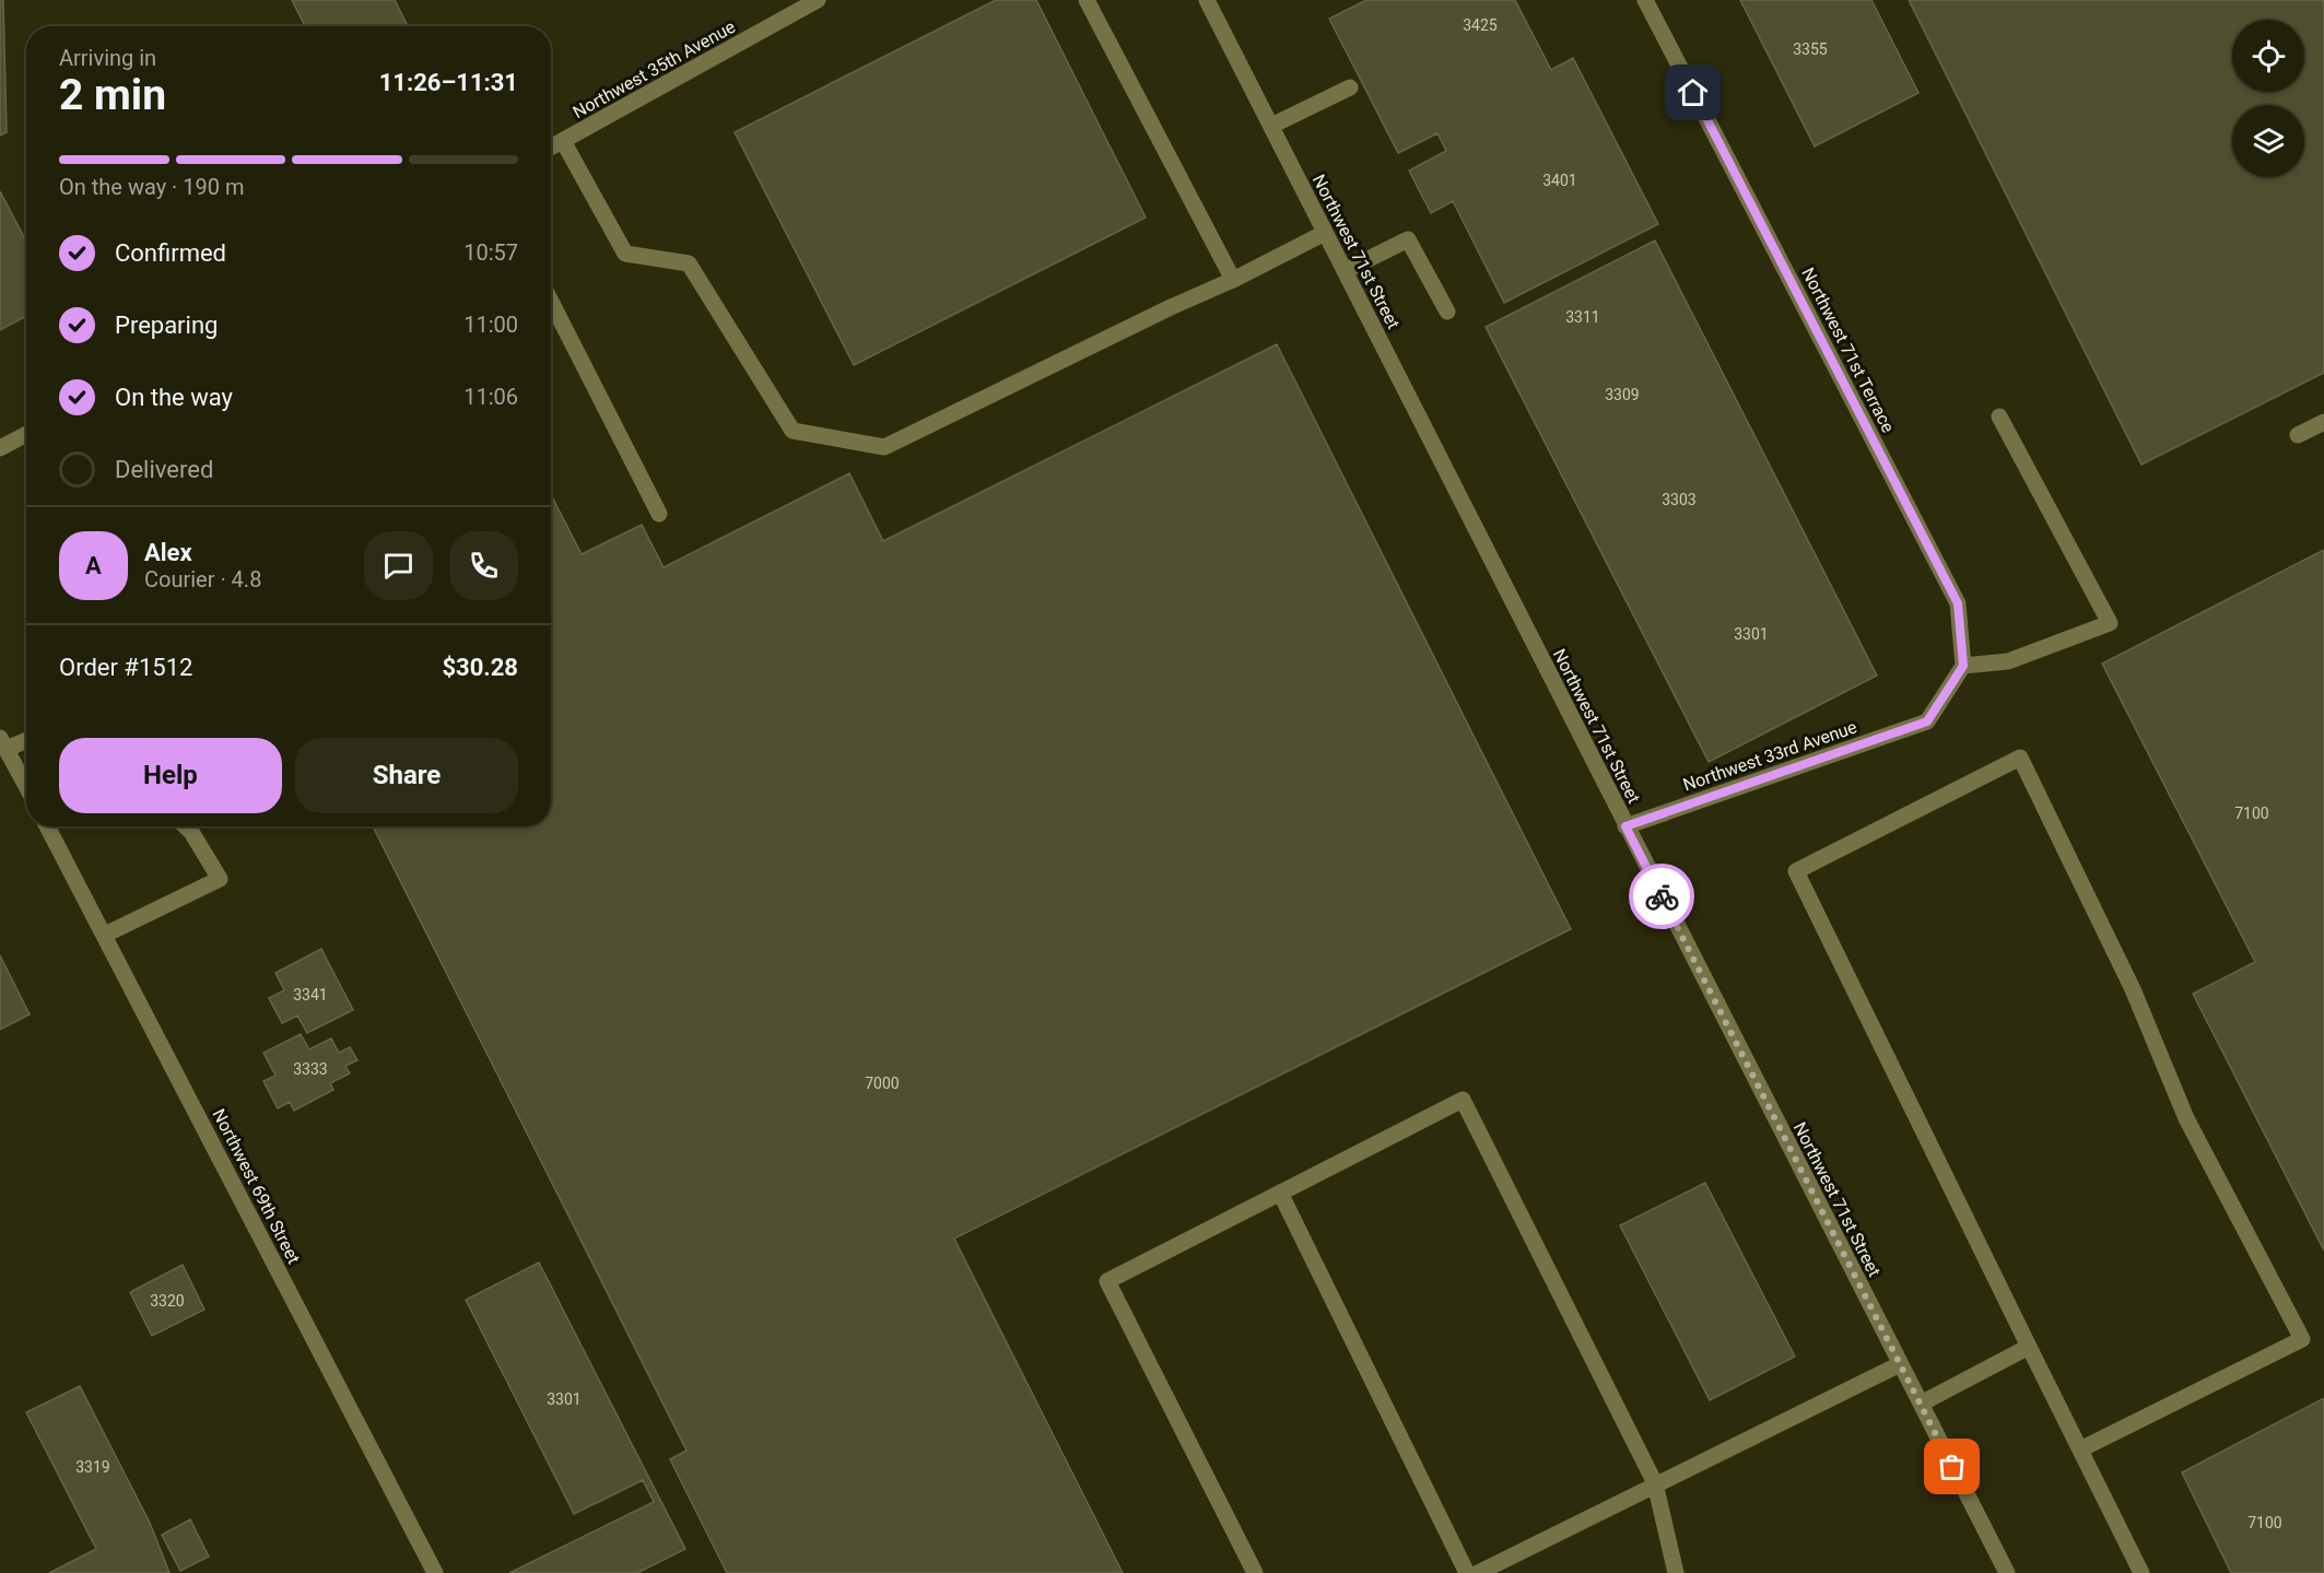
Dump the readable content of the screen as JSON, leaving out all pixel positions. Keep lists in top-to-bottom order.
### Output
{
  "streets": {
    "street": [
      "Northwest 35th Avenue",
      "Northwest 71st Street",
      "Northwest 71st Terrace",
      "Northwest 33rd Avenue",
      "Northwest 69th Street"
    ]
  },
  "crossings": [
    ["Northwest 71st Street", "Northwest 33rd Avenue"],
    ["Northwest 71st Terrace", "Northwest 33rd Avenue"]
  ],
  "house_numbers": [
    "3425",
    "3355",
    "3401",
    "3311",
    "3309",
    "3303",
    "3301",
    "7100",
    "3341",
    "3333",
    "7000",
    "3320",
    "3301",
    "3319",
    "7100"
  ],
  "page": {
    "heading": ["2 min", "Arriving in", "11:26–11:31"],
    "panel": [
      "Alex",
      "Courier · 4.8",
      "Order #1512",
      "$30.28"
    ],
    "bar": "On the way · 190 m",
    "list": [
      ["Confirmed", "10:57"],
      ["Preparing", "11:00"],
      ["On the way", "11:06"],
      "Delivered"
    ],
    "round": "A",
    "buttons": ["Help", "Share"]
  }
}
